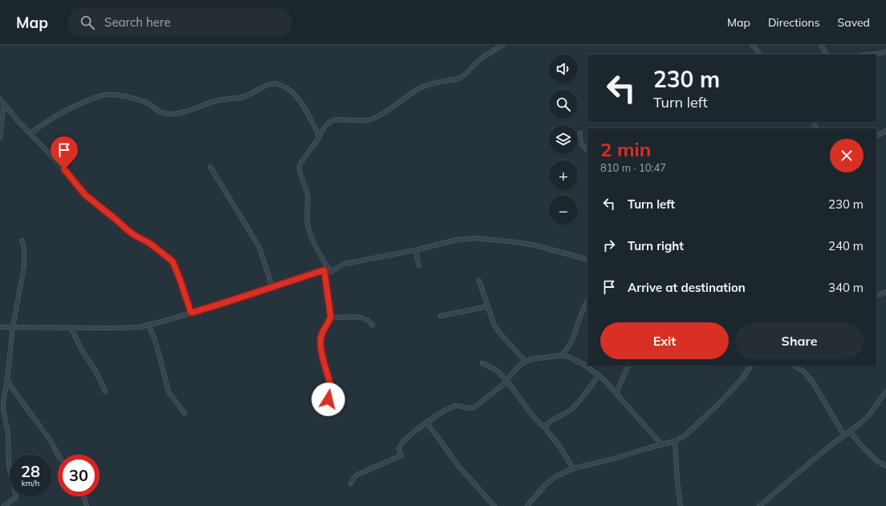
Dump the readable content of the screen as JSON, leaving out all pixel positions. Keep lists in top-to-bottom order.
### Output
{
  "page": {
    "header": "Map",
    "search": "Search here",
    "nav": ["Map", "Directions", "Saved"],
    "map_buttons": ["+", "−"],
    "turn": ["230 m", "Turn left"],
    "heading": ["2 min", "810 m · 10:47"],
    "list": [
      {
        "name": "Turn left",
        "value": "230 m"
      },
      {
        "name": "Turn right",
        "value": "240 m"
      },
      {
        "name": "Arrive at destination",
        "value": "340 m"
      }
    ],
    "buttons": ["Exit", "Share"],
    "speed": "28 km/h",
    "limit": "30"
  }
}
